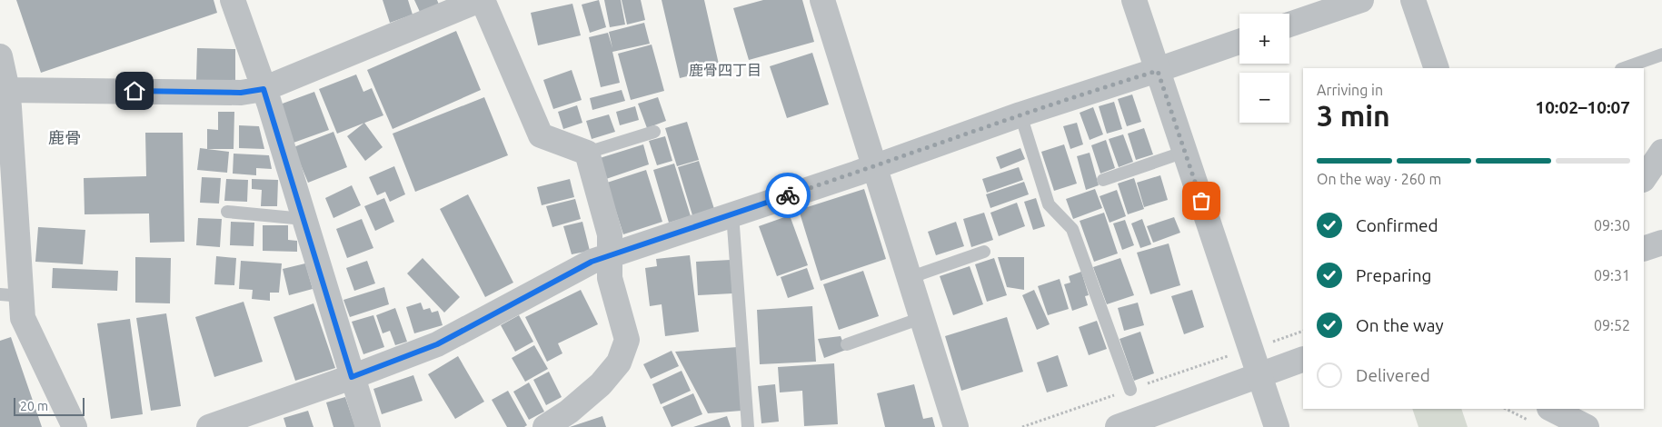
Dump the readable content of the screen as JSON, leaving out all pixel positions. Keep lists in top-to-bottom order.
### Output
{
  "districts": ["鹿骨四丁目", "鹿骨"],
  "scale_bar": "20 m",
  "page": {
    "map_buttons": ["+", "−"],
    "heading": ["3 min", "Arriving in", "10:02–10:07"],
    "bar": "On the way · 260 m",
    "list": [
      ["Confirmed", "09:30"],
      ["Preparing", "09:31"],
      ["On the way", "09:52"],
      "Delivered"
    ],
    "scale": "20 m"
  }
}
